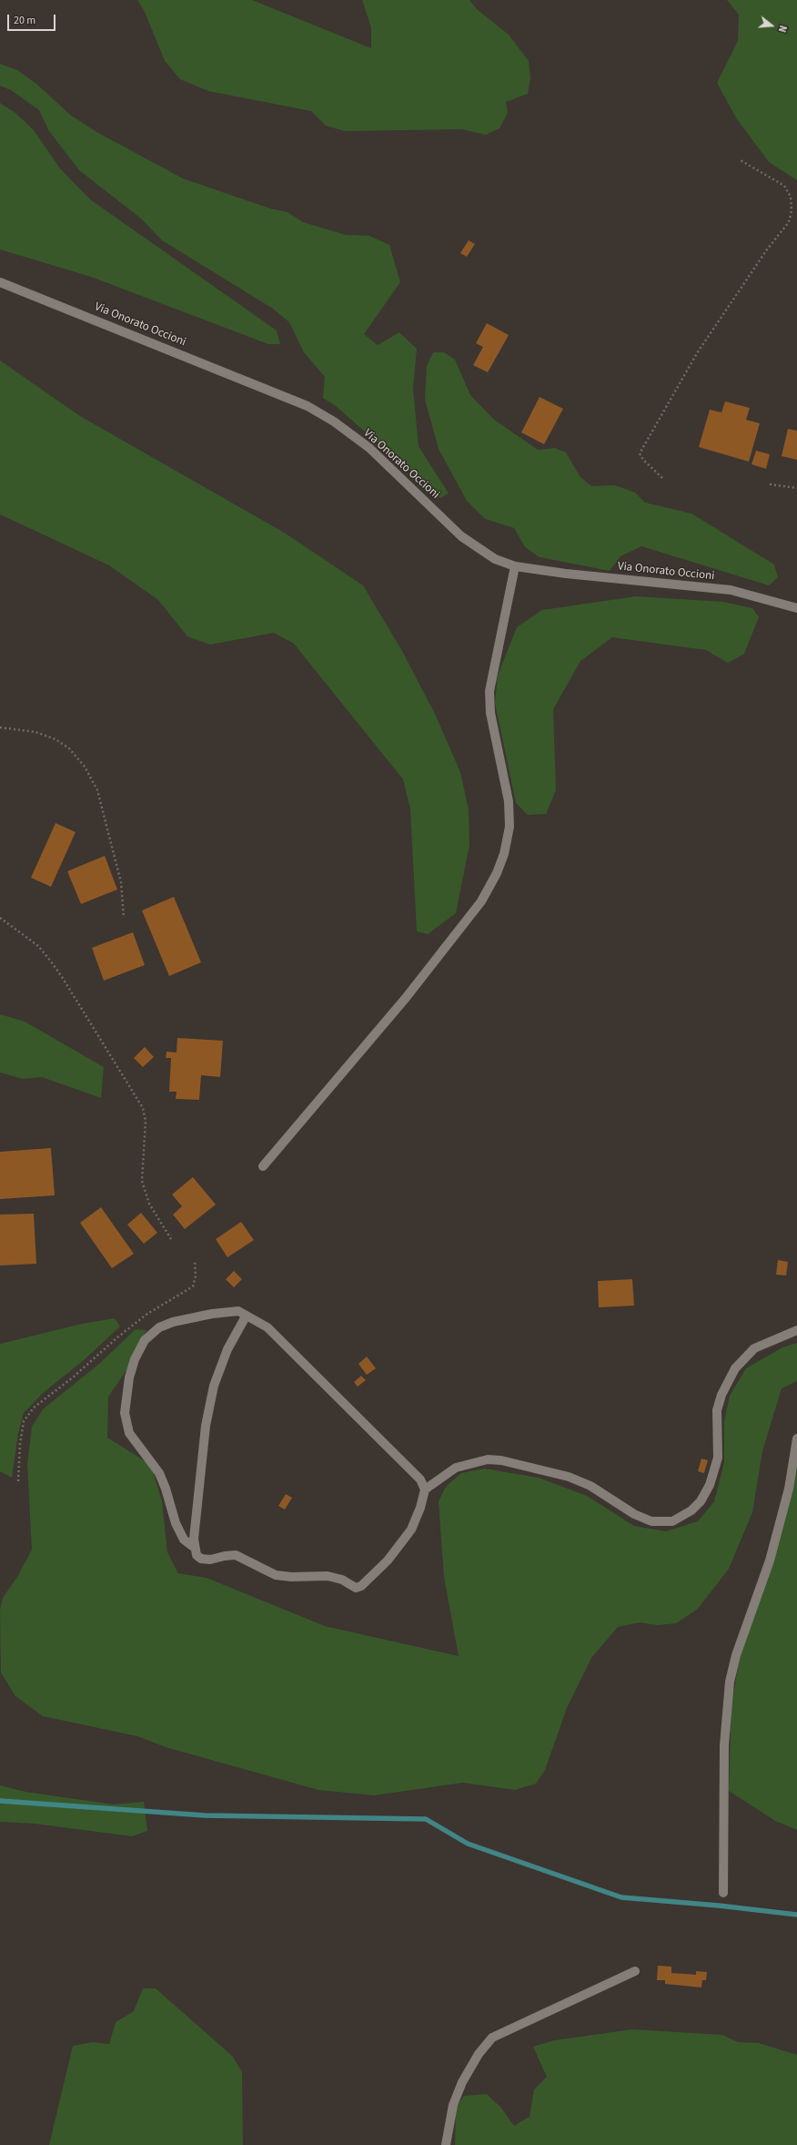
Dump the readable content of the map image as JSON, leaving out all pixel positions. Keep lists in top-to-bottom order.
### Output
{
  "streets": {
    "street": ["Via Onorato Occioni"]
  },
  "scale_bar": "20 m",
  "north": "right"
}
